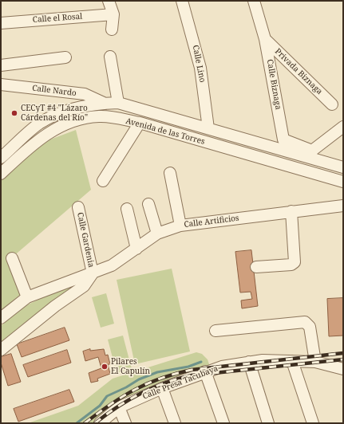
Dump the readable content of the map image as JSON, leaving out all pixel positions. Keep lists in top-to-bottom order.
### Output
{
  "streets": {
    "street": [
      "Calle el Rosal",
      "Calle Lino",
      "Privada Biznaga",
      "Calle Biznaga",
      "Calle Nardo",
      "Avenida de las Torres",
      "Calle Artificios",
      "Calle Gardenia",
      "Calle Presa Tacubaya"
    ]
  },
  "crossings": [
    ["Calle Lino", "Avenida de las Torres"],
    ["Privada Biznaga", "Calle Biznaga"],
    ["Calle Nardo", "Avenida de las Torres"],
    ["Calle Artificios", "Calle Gardenia"]
  ],
  "places": ["CECyT #4 \"Lázaro Cárdenas del Río\"", "Pilares El Capulín"]
}
